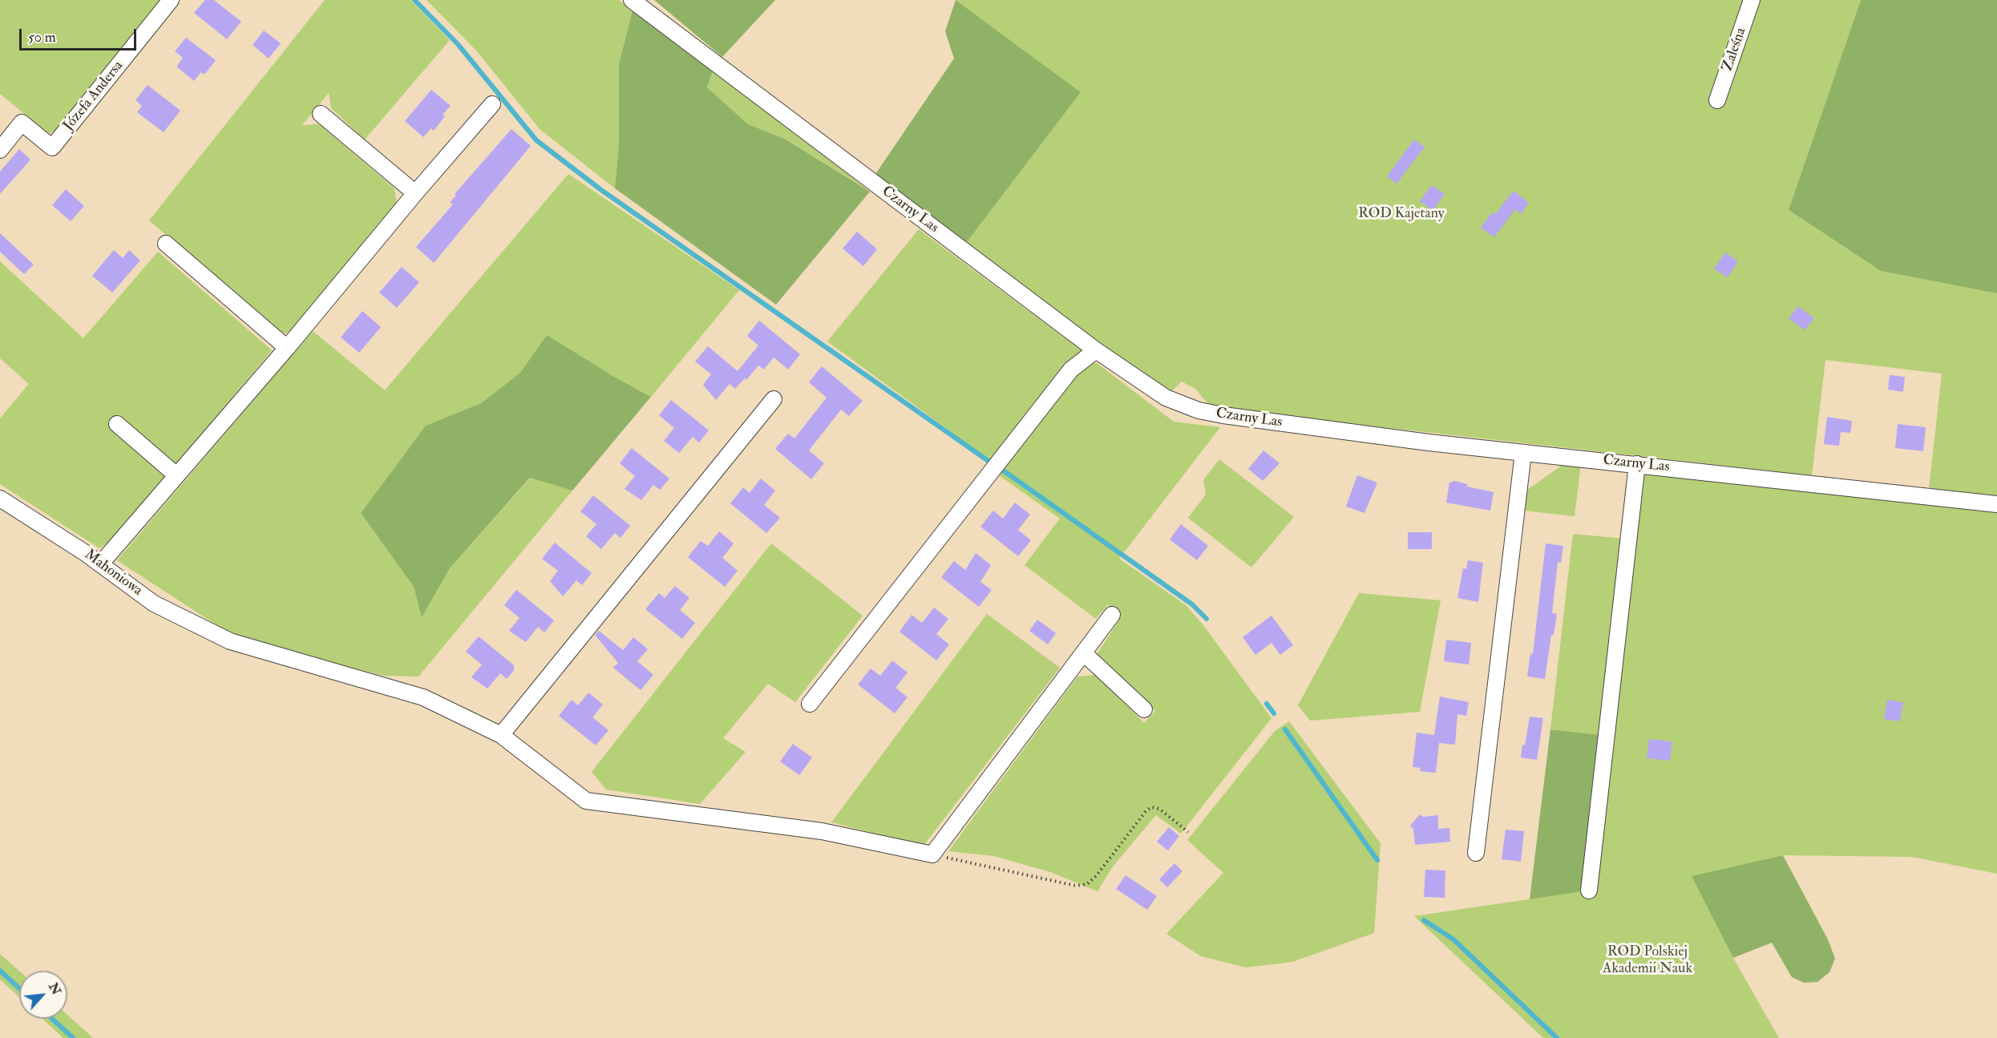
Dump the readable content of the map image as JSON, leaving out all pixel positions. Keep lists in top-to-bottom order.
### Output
{
  "streets": {
    "street": [
      "Zaleśna",
      "Józefa Andersa",
      "Czarny Las",
      "Mahoniowa"
    ]
  },
  "parks": ["ROD Kajetany", "ROD Polskiej Akademii Nauk"],
  "scale_bar": "50 m",
  "north": "top right"
}
